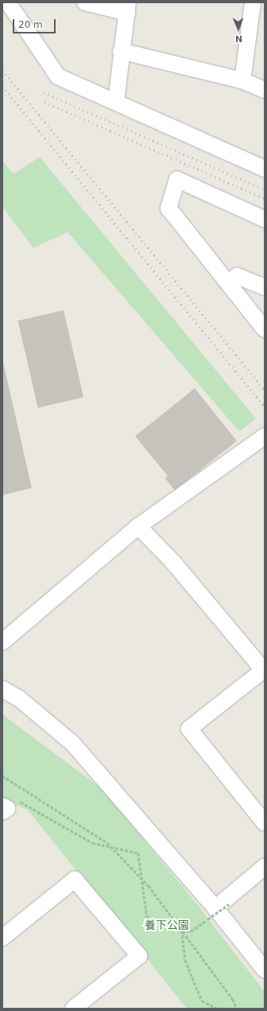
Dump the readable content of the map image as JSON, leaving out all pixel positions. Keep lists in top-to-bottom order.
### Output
{
  "parks": ["養下公園"],
  "scale_bar": "20 m",
  "north": "bottom"
}
